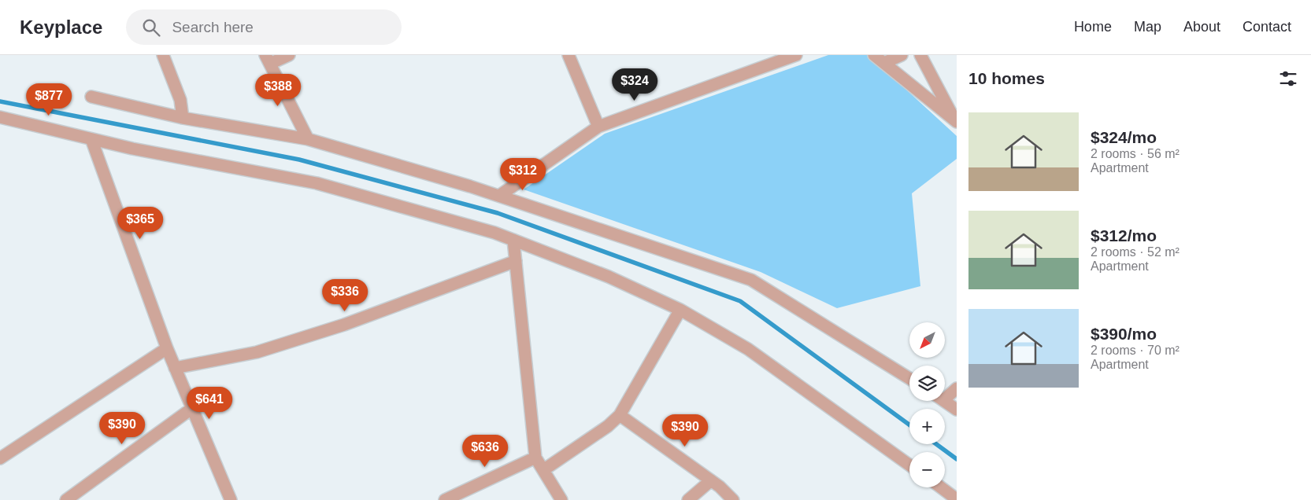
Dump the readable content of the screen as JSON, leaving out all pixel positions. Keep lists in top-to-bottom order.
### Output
{
  "north": "bottom left",
  "page": {
    "header": "Keyplace",
    "search": "Search here",
    "nav": [
      "Home",
      "Map",
      "About",
      "Contact"
    ],
    "heading": "10 homes",
    "price": [
      "$324",
      "$388",
      "$877",
      "$312",
      "$365",
      "$336",
      "$641",
      "$390",
      "$390",
      "$636"
    ],
    "list": [
      {
        "name": "$324/mo",
        "note": "2 rooms · 56 m² · Apartment"
      },
      {
        "name": "$312/mo",
        "note": "2 rooms · 52 m² · Apartment"
      },
      {
        "name": "$390/mo",
        "note": "2 rooms · 70 m² · Apartment"
      }
    ],
    "map_buttons": ["+", "−"]
  }
}
